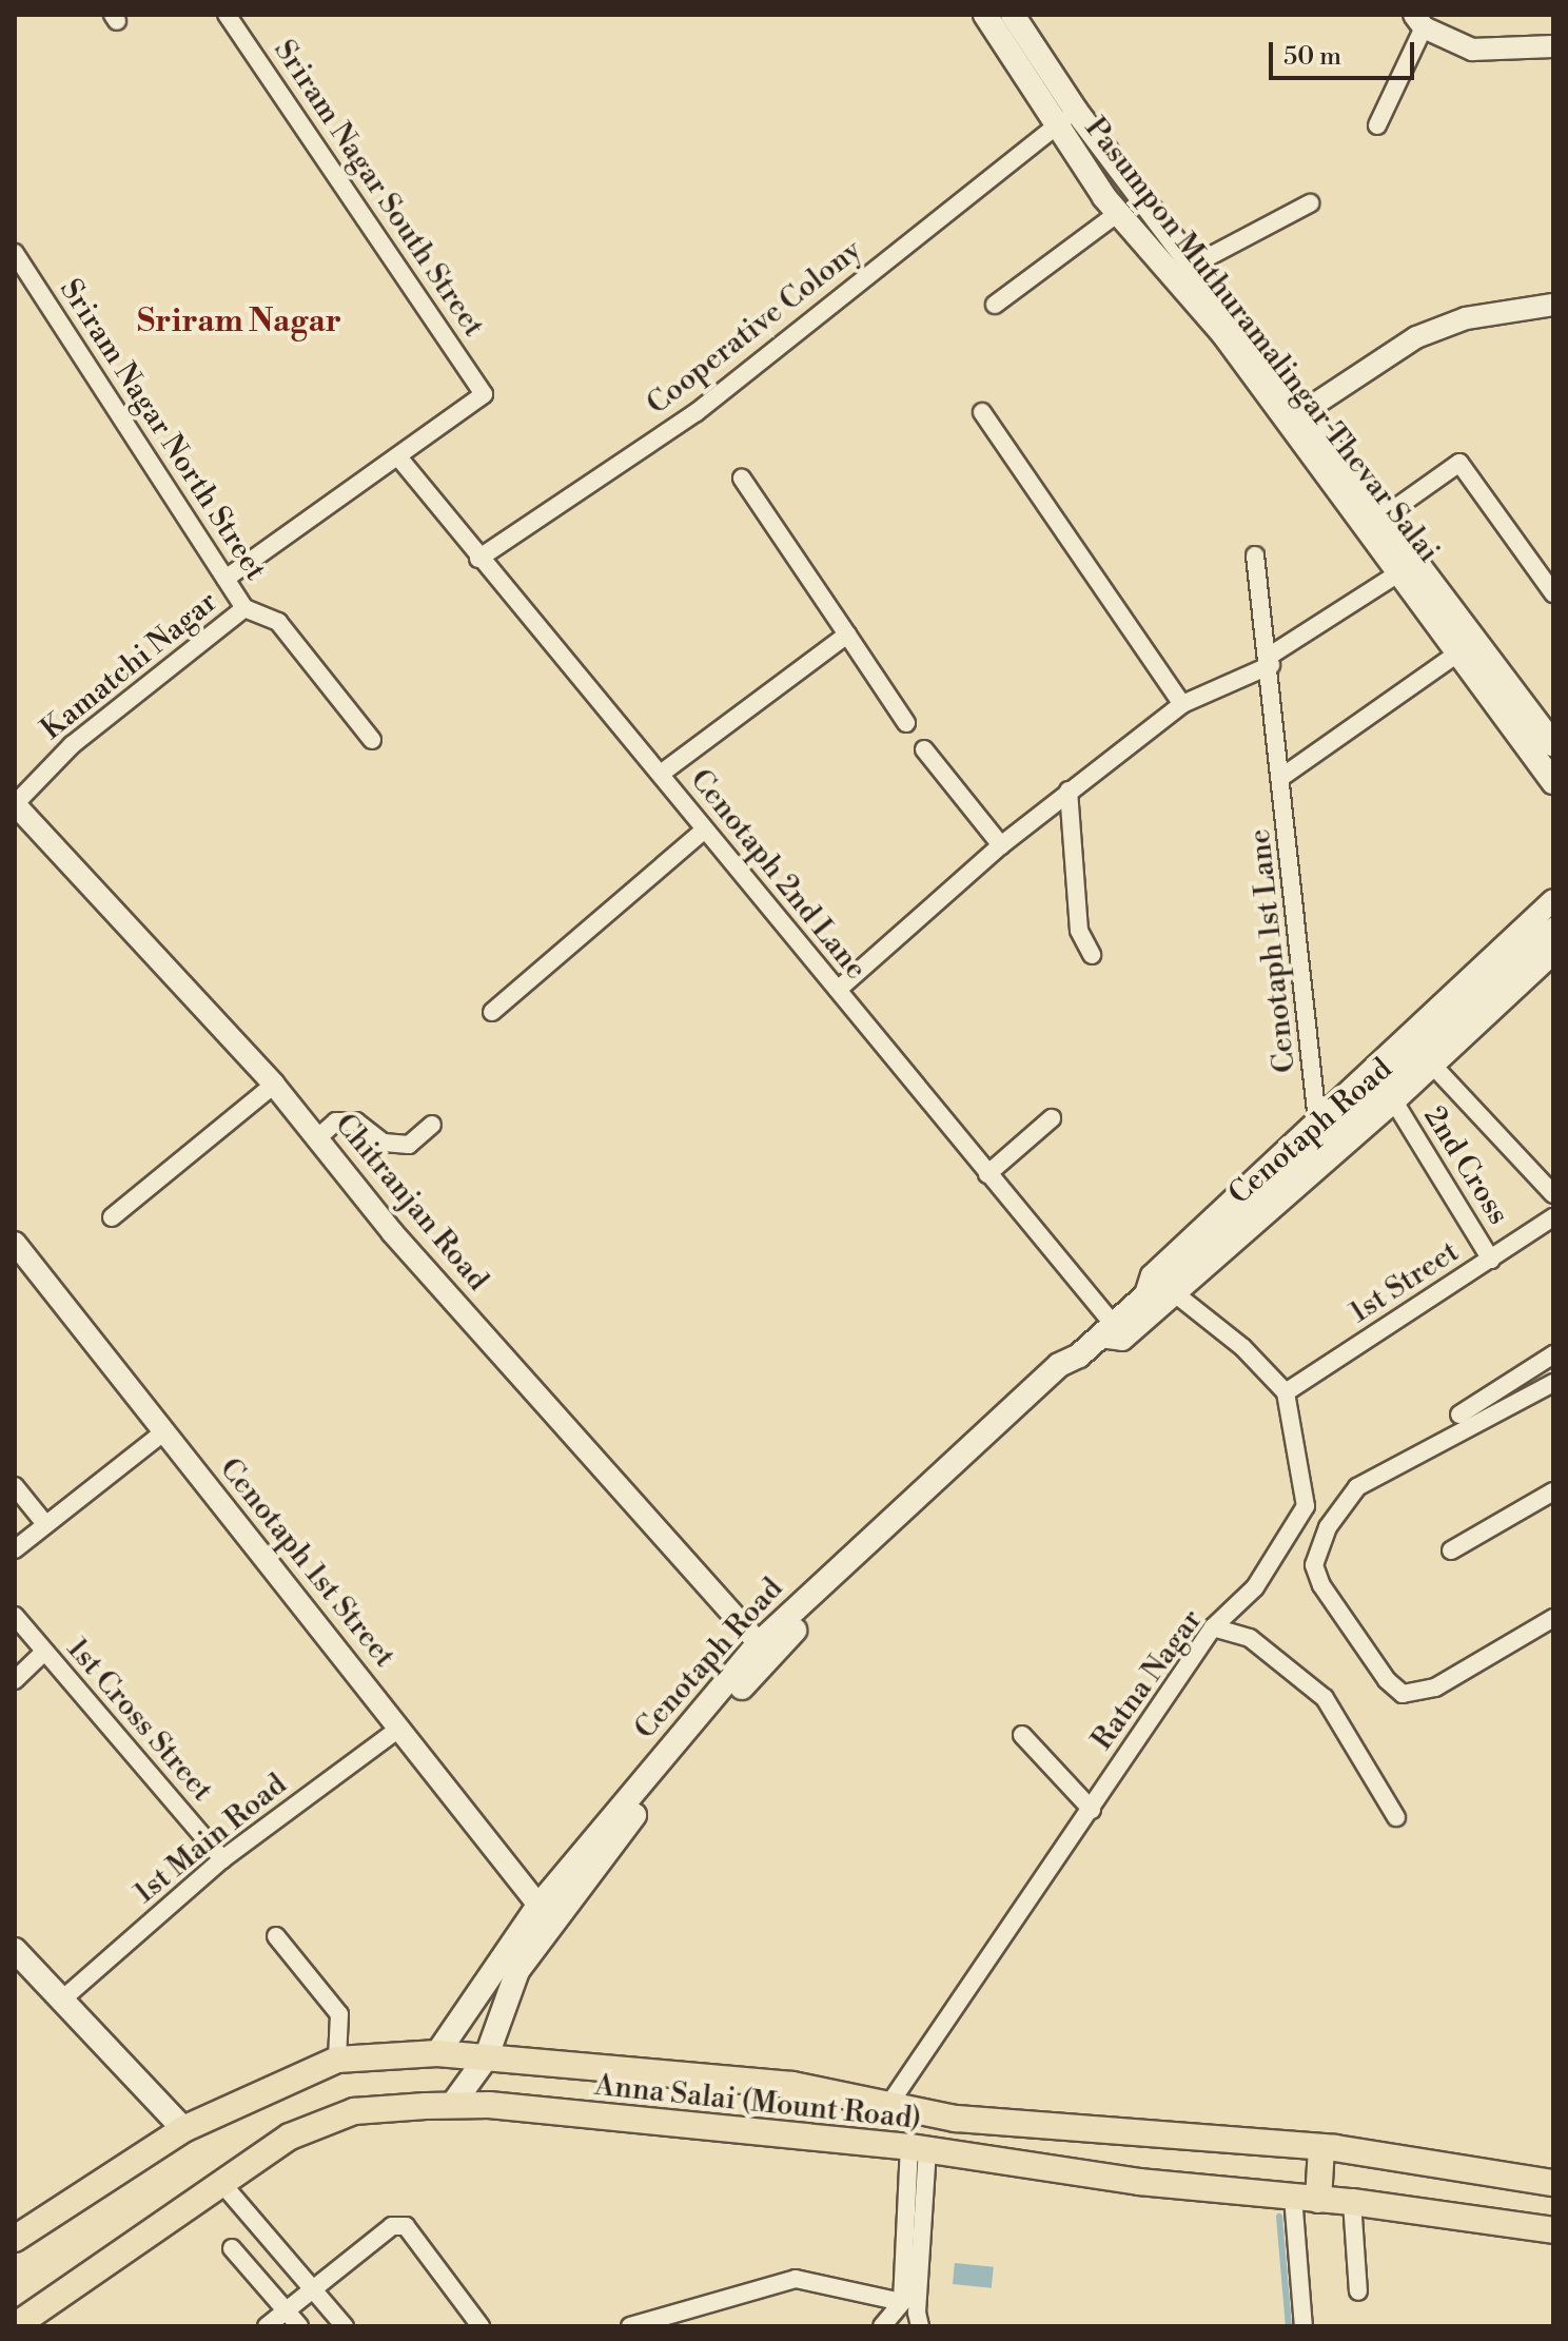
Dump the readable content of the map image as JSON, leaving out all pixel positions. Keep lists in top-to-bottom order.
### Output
{
  "streets": {
    "main road": ["Pasumpon Muthuramalingar Thevar Salai", "Cenotaph Road", "Anna Salai (Mount Road)"],
    "street": [
      "Sriram Nagar South Street",
      "Cooperative Colony",
      "Sriram Nagar North Street",
      "Kamatchi Nagar",
      "Cenotaph 2nd Lane",
      "Cenotaph 1st Lane",
      "2nd Cross",
      "Chitranjan Road",
      "1st Street",
      "Cenotaph 1st Street",
      "Ratna Nagar",
      "1st Cross Street",
      "1st Main Road"
    ]
  },
  "crossings": [
    ["Sriram Nagar South Street", "Cenotaph 2nd Lane"],
    ["Cooperative Colony", "Pasumpon Muthuramalingar Thevar Salai"],
    ["Cooperative Colony", "Cenotaph 2nd Lane"],
    ["Sriram Nagar North Street", "Kamatchi Nagar"],
    ["Kamatchi Nagar", "Chitranjan Road"],
    ["Cenotaph 2nd Lane", "Cenotaph Road"],
    ["Cenotaph 1st Lane", "Cenotaph Road"],
    ["Cenotaph Road", "2nd Cross"],
    ["Cenotaph Road", "Chitranjan Road"],
    ["Cenotaph Road", "Cenotaph 1st Street"],
    ["Cenotaph Road", "Anna Salai (Mount Road)"],
    ["2nd Cross", "1st Street"],
    ["Cenotaph 1st Street", "1st Main Road"],
    ["Ratna Nagar", "Anna Salai (Mount Road)"],
    ["1st Cross Street", "1st Main Road"]
  ],
  "districts": ["Sriram Nagar"],
  "scale_bar": "50 m"
}
